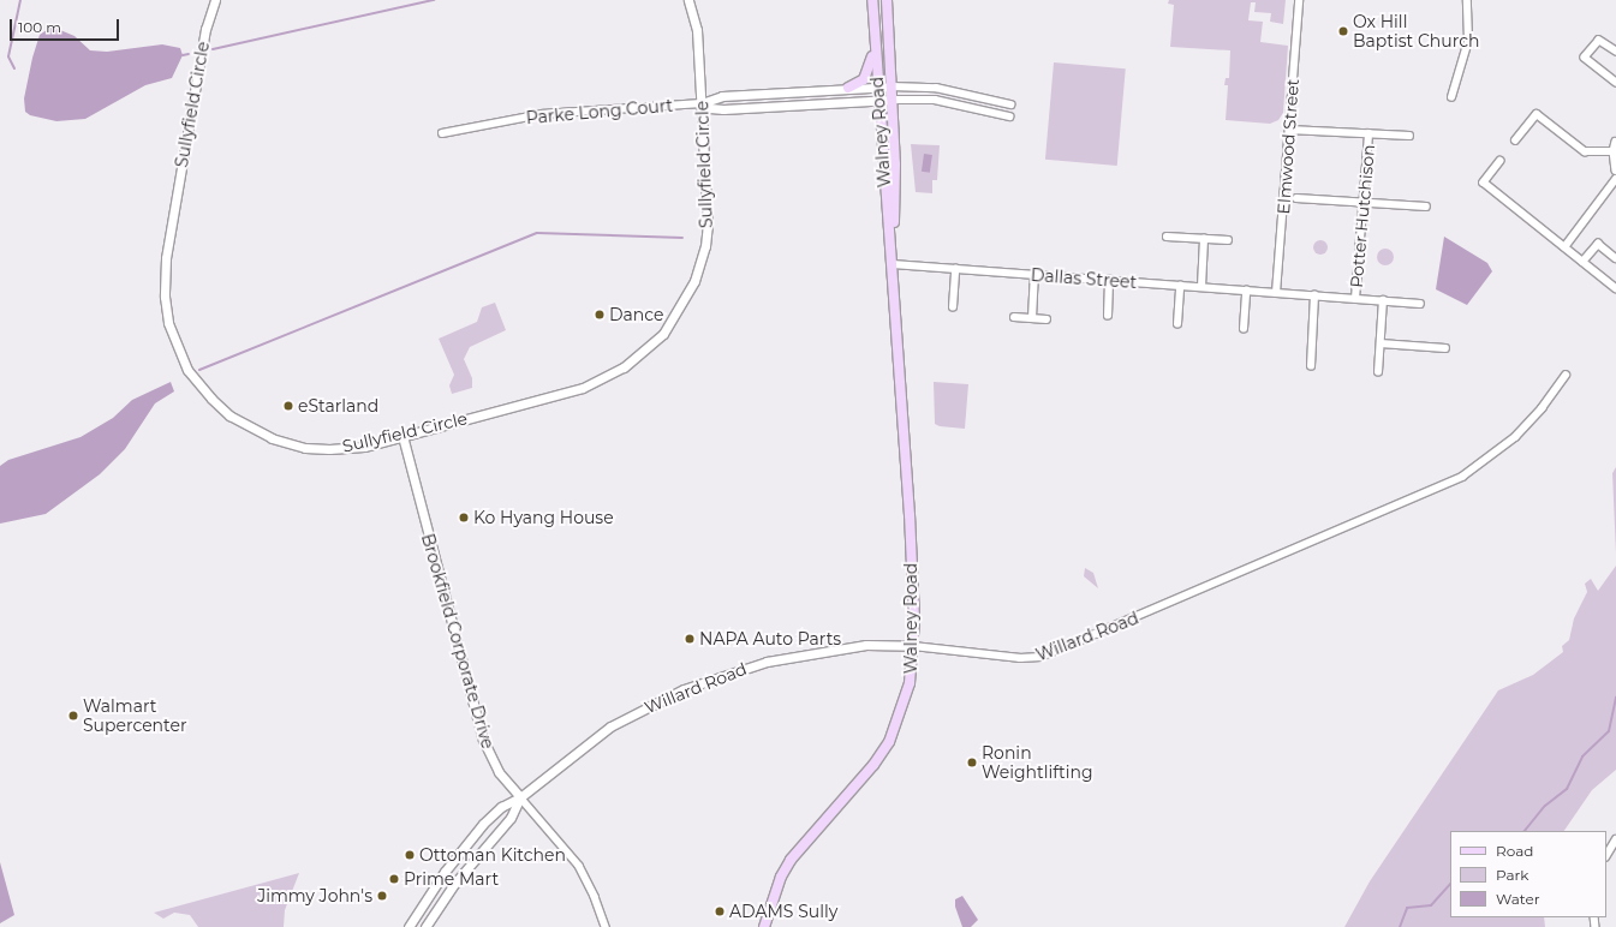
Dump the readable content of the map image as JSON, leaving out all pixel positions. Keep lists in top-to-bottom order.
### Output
{
  "streets": {
    "main road": ["Walney Road"],
    "street": [
      "Sullyfield Circle",
      "Parke Long Court",
      "Elmwood Street",
      "Potter Hutchison",
      "Dallas Street",
      "Willard Road",
      "Brookfield Corporate Drive"
    ]
  },
  "crossings": [
    ["Sullyfield Circle", "Parke Long Court"],
    ["Sullyfield Circle", "Brookfield Corporate Drive"],
    ["Walney Road", "Dallas Street"],
    ["Walney Road", "Willard Road"],
    ["Elmwood Street", "Dallas Street"],
    ["Potter Hutchison", "Dallas Street"],
    ["Willard Road", "Brookfield Corporate Drive"]
  ],
  "places": [
    "Ox Hill Baptist Church",
    "Dance",
    "eStarland",
    "Ko Hyang House",
    "NAPA Auto Parts",
    "Walmart Supercenter",
    "Ronin Weightlifting",
    "Ottoman Kitchen",
    "Prime Mart",
    "Jimmy John's",
    "ADAMS Sully"
  ],
  "legend": ["Road", "Park", "Water"],
  "scale_bar": "100 m"
}
